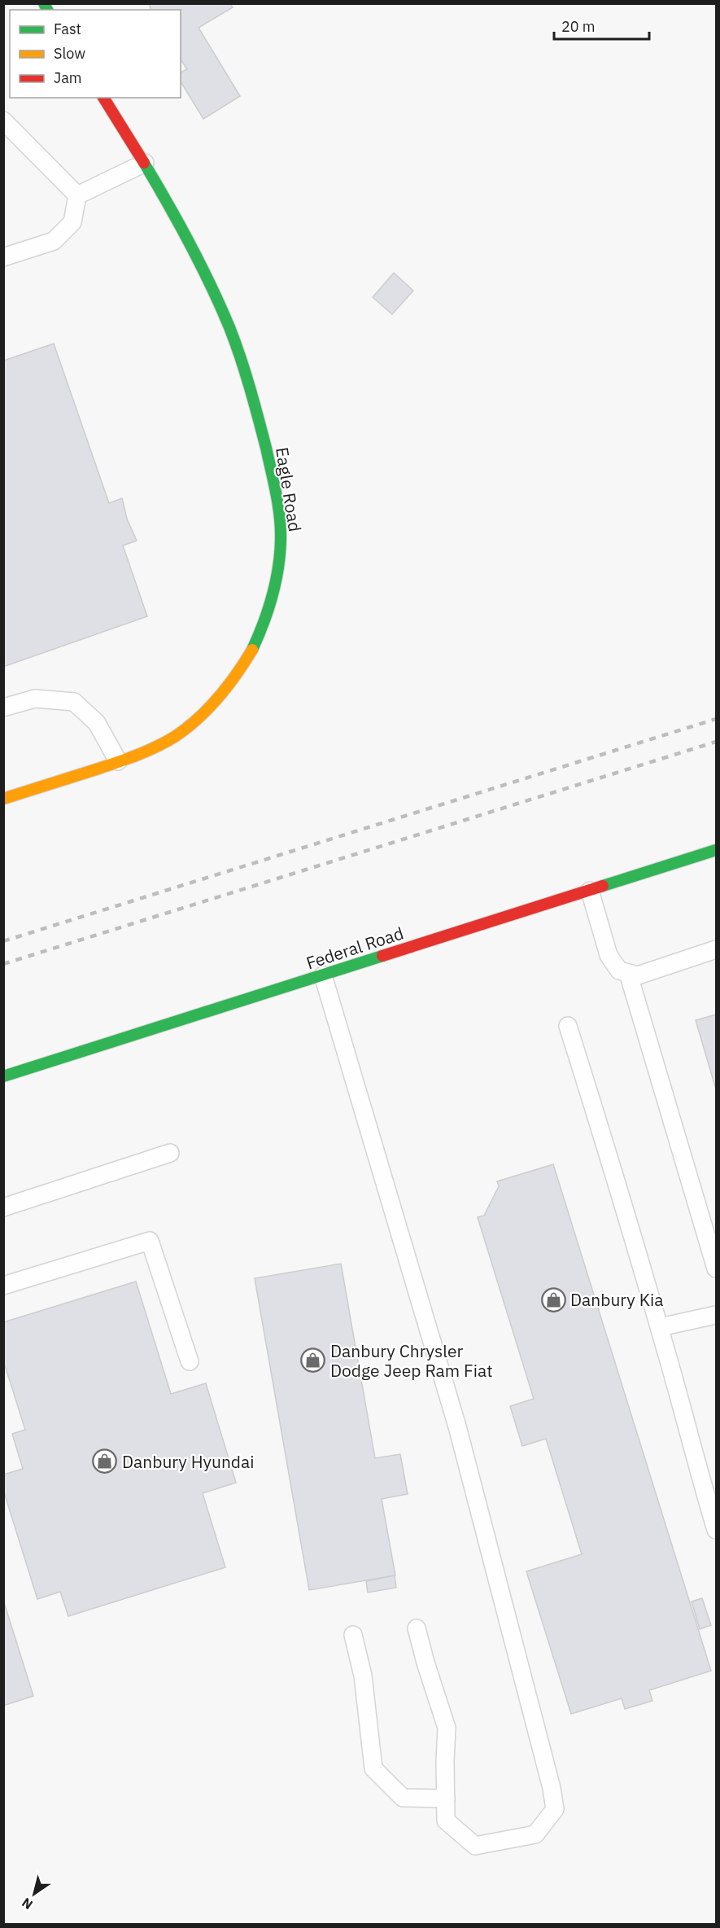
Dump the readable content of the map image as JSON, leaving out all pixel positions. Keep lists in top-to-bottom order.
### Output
{
  "streets": {
    "street": ["Eagle Road", "Federal Road"]
  },
  "places": {
    "shop": ["Danbury Kia", "Danbury Chrysler Dodge Jeep Ram Fiat", "Danbury Hyundai"]
  },
  "legend": ["Fast", "Slow", "Jam"],
  "scale_bar": "20 m",
  "north": "bottom left"
}
